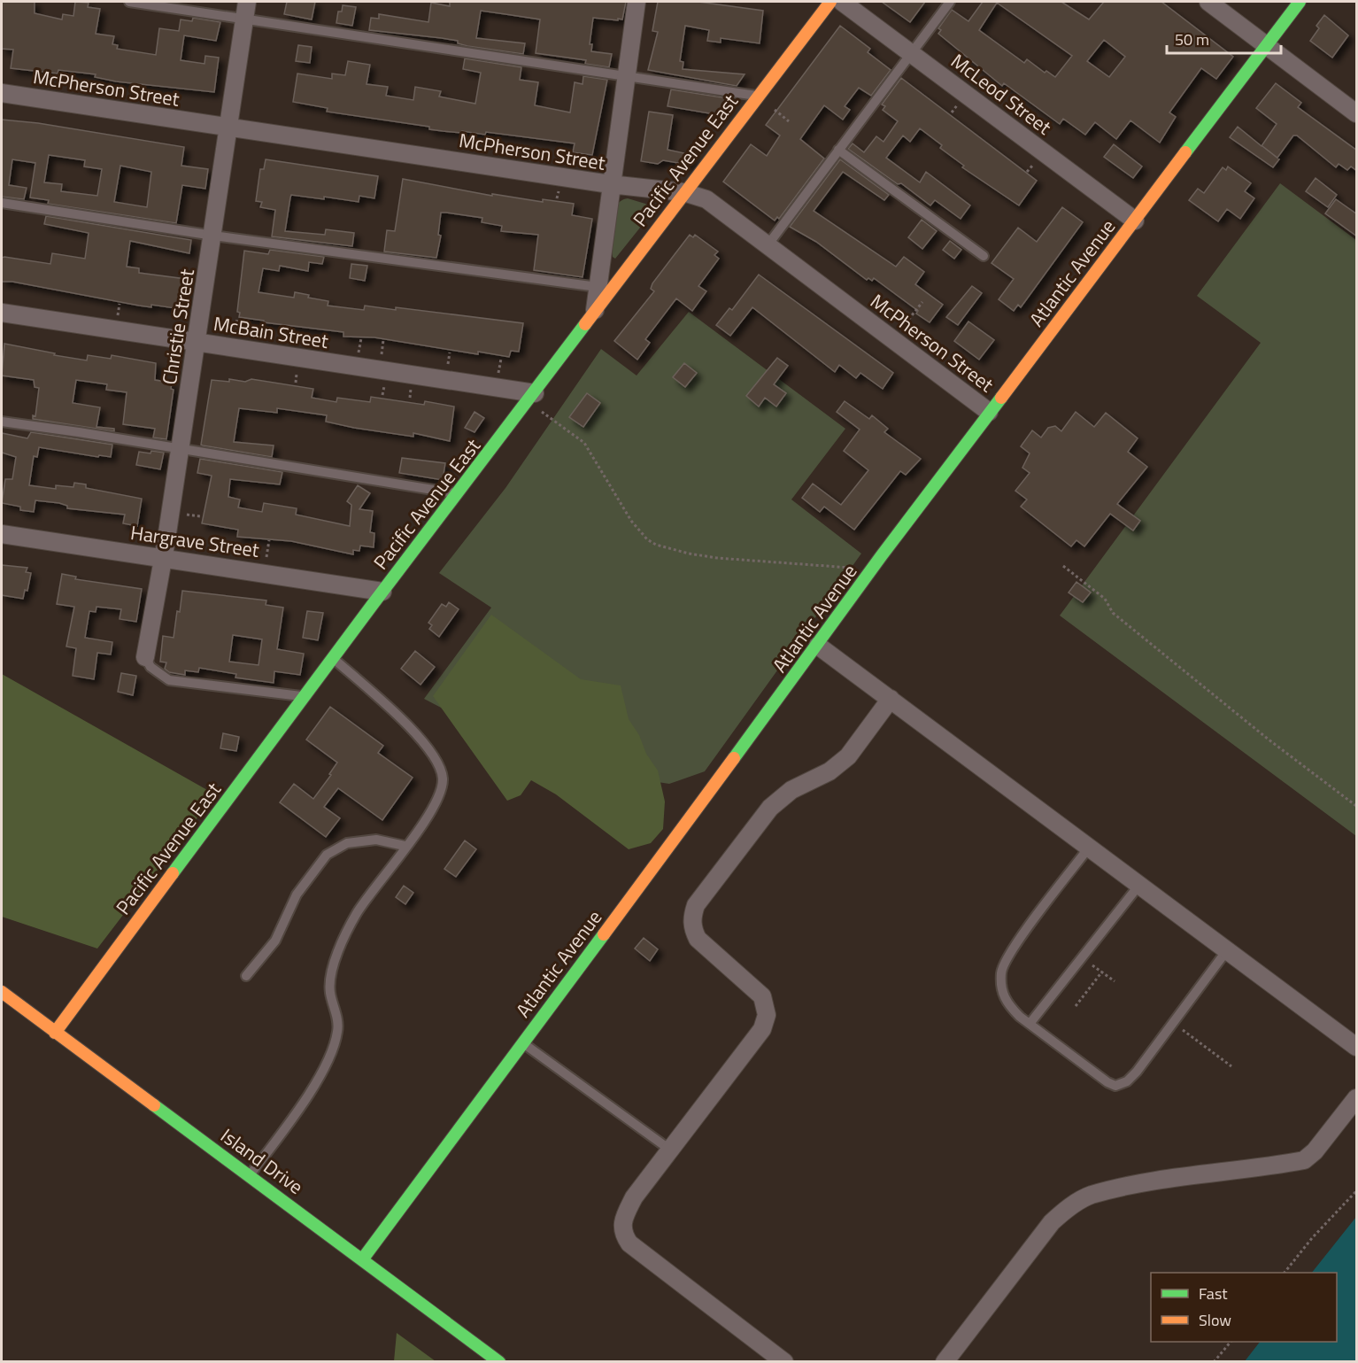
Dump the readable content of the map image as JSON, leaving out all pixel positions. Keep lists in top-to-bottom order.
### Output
{
  "streets": {
    "street": [
      "McPherson Street",
      "McLeod Street",
      "Pacific Avenue East",
      "Atlantic Avenue",
      "Christie Street",
      "McBain Street",
      "Hargrave Street",
      "Island Drive"
    ]
  },
  "crossings": [
    ["McPherson Street", "Pacific Avenue East"],
    ["McPherson Street", "Atlantic Avenue"],
    ["McPherson Street", "Christie Street"],
    ["McLeod Street", "Atlantic Avenue"],
    ["Pacific Avenue East", "McBain Street"],
    ["Pacific Avenue East", "Hargrave Street"],
    ["Pacific Avenue East", "Island Drive"],
    ["Atlantic Avenue", "Island Drive"],
    ["Christie Street", "McBain Street"],
    ["Christie Street", "Hargrave Street"]
  ],
  "legend": ["Fast", "Slow"],
  "scale_bar": "50 m"
}
